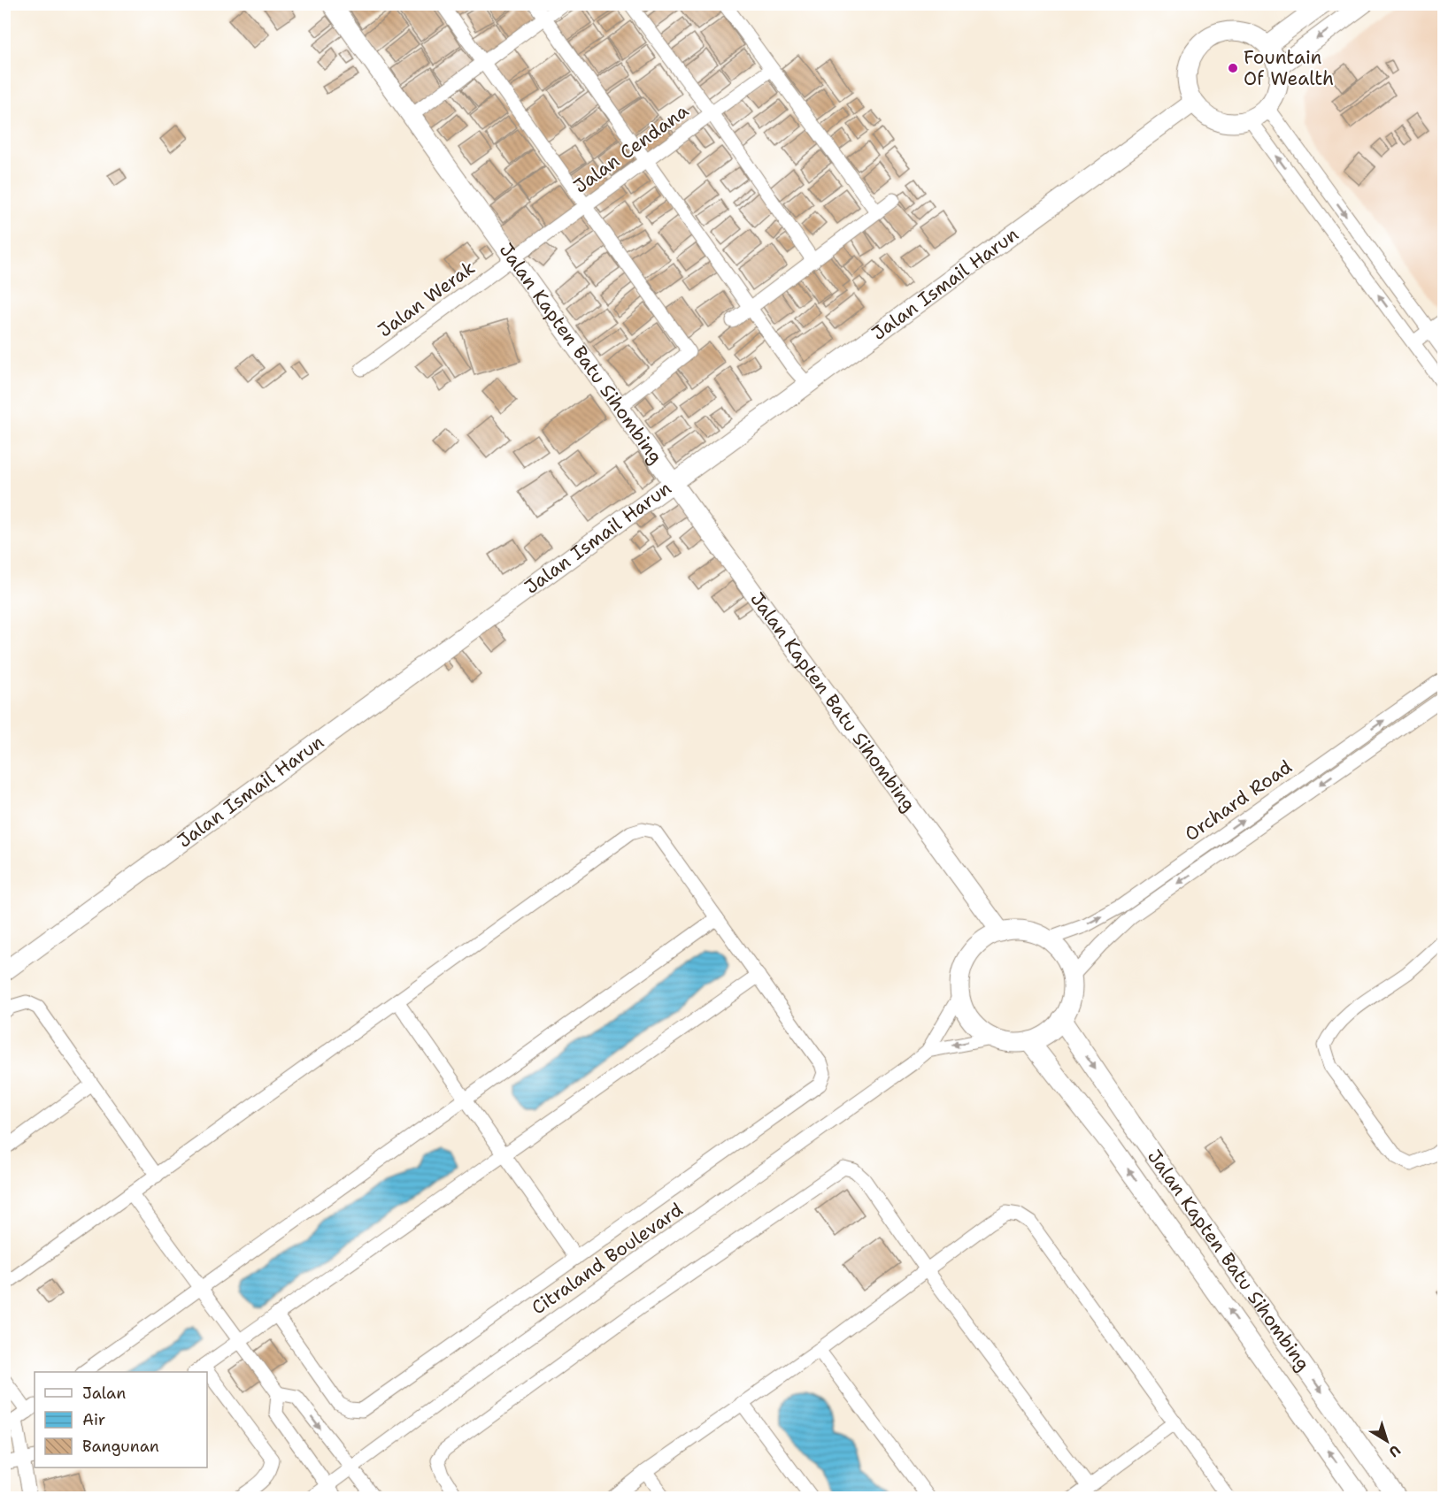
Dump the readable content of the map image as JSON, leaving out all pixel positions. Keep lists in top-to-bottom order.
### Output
{
  "streets": {
    "street": [
      "Jalan Cendana",
      "Jalan Ismail Harun",
      "Jalan Werak",
      "Jalan Kapten Batu Sihombing",
      "Orchard Road",
      "Citraland Boulevard"
    ]
  },
  "crossings": [
    ["Jalan Cendana", "Jalan Werak"],
    ["Jalan Cendana", "Jalan Kapten Batu Sihombing"],
    ["Jalan Ismail Harun", "Jalan Kapten Batu Sihombing"],
    ["Jalan Werak", "Jalan Kapten Batu Sihombing"],
    ["Jalan Kapten Batu Sihombing", "Orchard Road"],
    ["Jalan Kapten Batu Sihombing", "Citraland Boulevard"],
    ["Orchard Road", "Citraland Boulevard"]
  ],
  "places": ["Fountain Of Wealth"],
  "legend": ["Jalan", "Air", "Bangunan"],
  "north": "bottom right"
}
